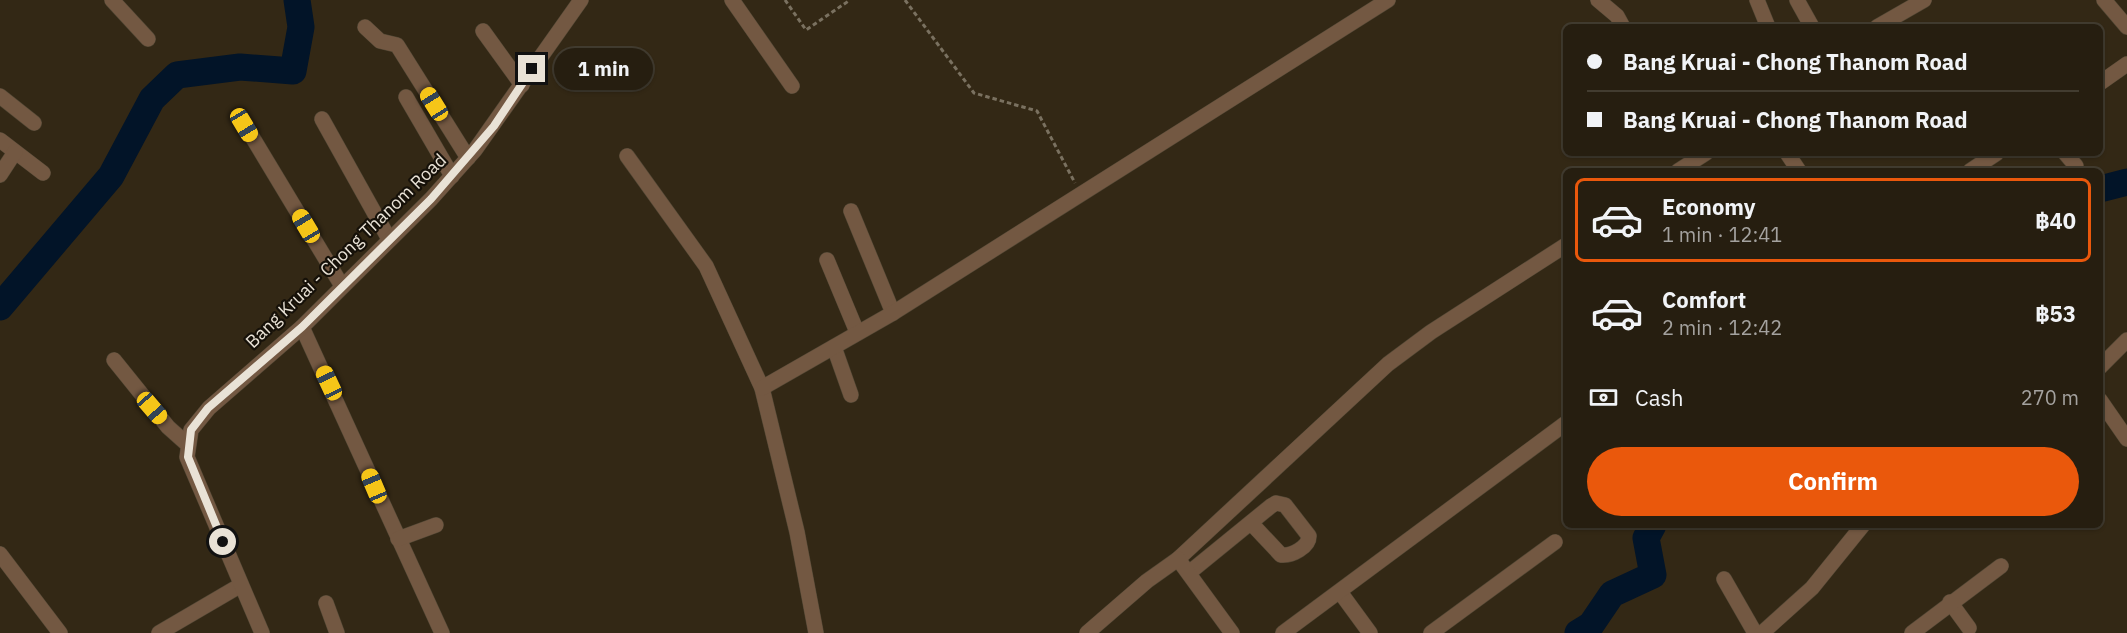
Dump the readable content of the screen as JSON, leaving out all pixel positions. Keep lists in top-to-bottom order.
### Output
{
  "streets": {
    "street": ["Bang Kruai - Chong Thanom Road"]
  },
  "page": {
    "banner": ["Bang Kruai - Chong Thanom Road", "Bang Kruai - Chong Thanom Road"],
    "bubble": "1 min",
    "list": [
      {
        "name": "Economy",
        "note": "1 min · 12:41",
        "value": "฿40"
      },
      {
        "name": "Comfort",
        "note": "2 min · 12:42",
        "value": "฿53"
      }
    ],
    "pay": ["Cash", "270 m"],
    "buttons": "Confirm"
  }
}
